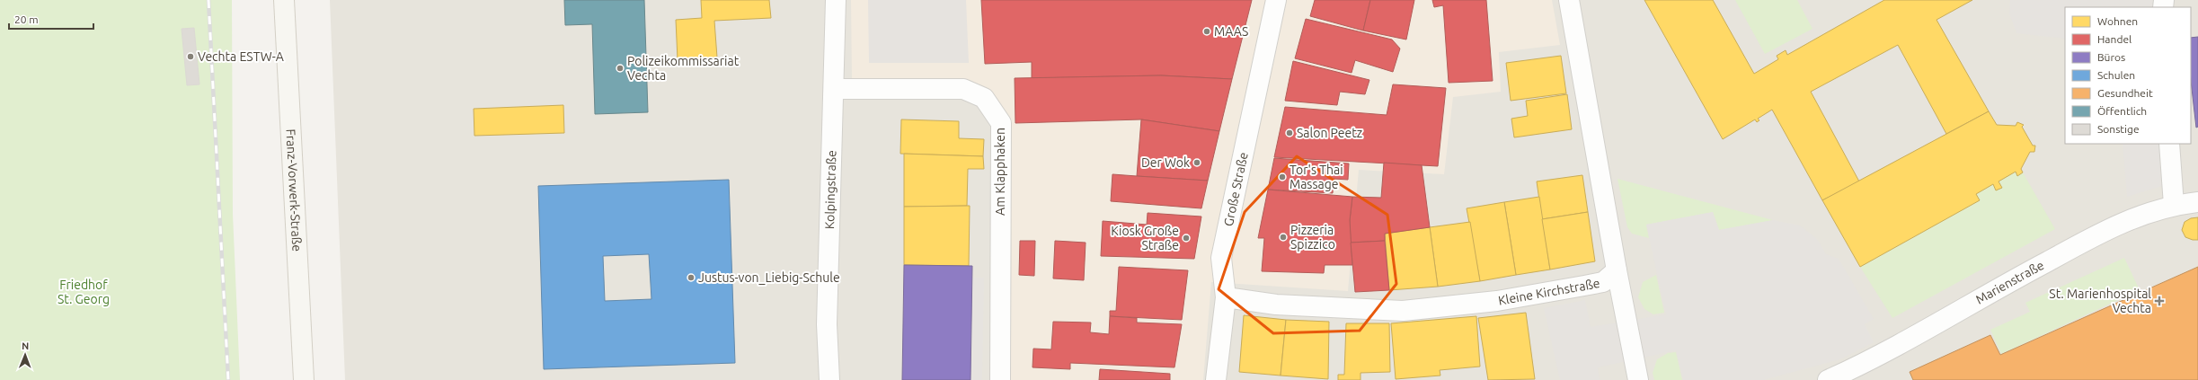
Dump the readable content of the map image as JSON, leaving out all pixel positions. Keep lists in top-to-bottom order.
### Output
{
  "streets": {
    "main road": ["Franz-Vorwerk-Straße"],
    "street": [
      "Am Klapphaken",
      "Große Straße",
      "Kolpingstraße",
      "Marienstraße",
      "Kleine Kirchstraße"
    ]
  },
  "crossings": [
    ["Am Klapphaken", "Kolpingstraße"],
    ["Große Straße", "Kleine Kirchstraße"]
  ],
  "parks": ["Friedhof St. Georg"],
  "places": {
    "other": [
      "MAAS",
      "Vechta ESTW-A",
      "Polizeikommissariat Vechta",
      "Salon Peetz",
      "Der Wok",
      "Tor's Thai Massage",
      "Pizzeria Spizzico",
      "Kiosk Große Straße",
      "Justus-von_Liebig-Schule"
    ],
    "health": ["St. Marienhospital Vechta"]
  },
  "legend": [
    "Wohnen",
    "Handel",
    "Büros",
    "Schulen",
    "Gesundheit",
    "Öffentlich",
    "Sonstige"
  ],
  "scale_bar": "20 m",
  "north": "top"
}
